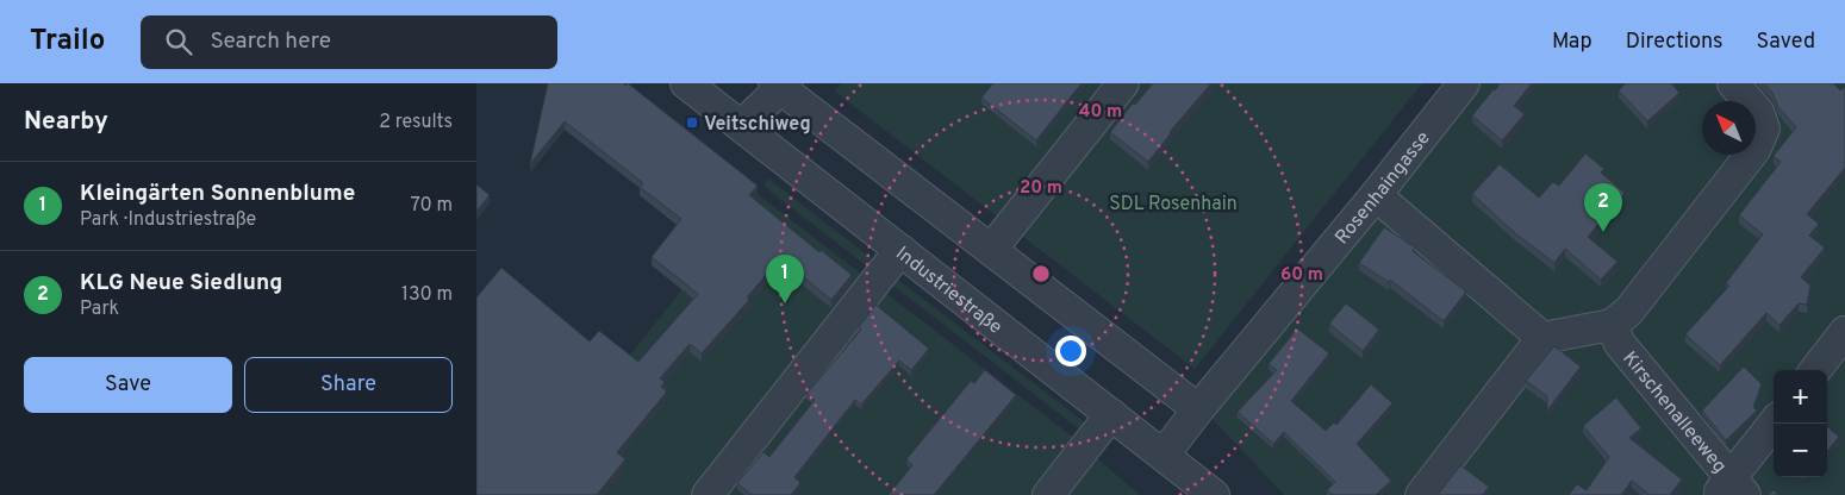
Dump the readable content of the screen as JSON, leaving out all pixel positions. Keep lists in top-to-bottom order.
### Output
{
  "streets": {
    "street": ["Rosenhaingasse", "Industriestraße", "Kirschenalleeweg"]
  },
  "crossings": [
    ["Rosenhaingasse", "Industriestraße"]
  ],
  "parks": ["SDL Rosenhain"],
  "places": {
    "transit": ["Veitschiweg"]
  },
  "north": "top left",
  "page": {
    "header": "Trailo",
    "search": "Search here",
    "nav": ["Map", "Directions", "Saved"],
    "heading": ["Nearby", "2 results"],
    "list": [
      {
        "mark": "1",
        "name": "Kleingärten Sonnenblume",
        "note": "Park · Industriestraße",
        "value": "70 m"
      },
      {
        "mark": "2",
        "name": "KLG Neue Siedlung",
        "note": "Park",
        "value": "130 m"
      }
    ],
    "pins": ["2", "1"],
    "buttons": ["Save", "Share"],
    "map_buttons": ["+", "−"]
  },
  "rings": ["40 m", "20 m", "60 m"]
}
